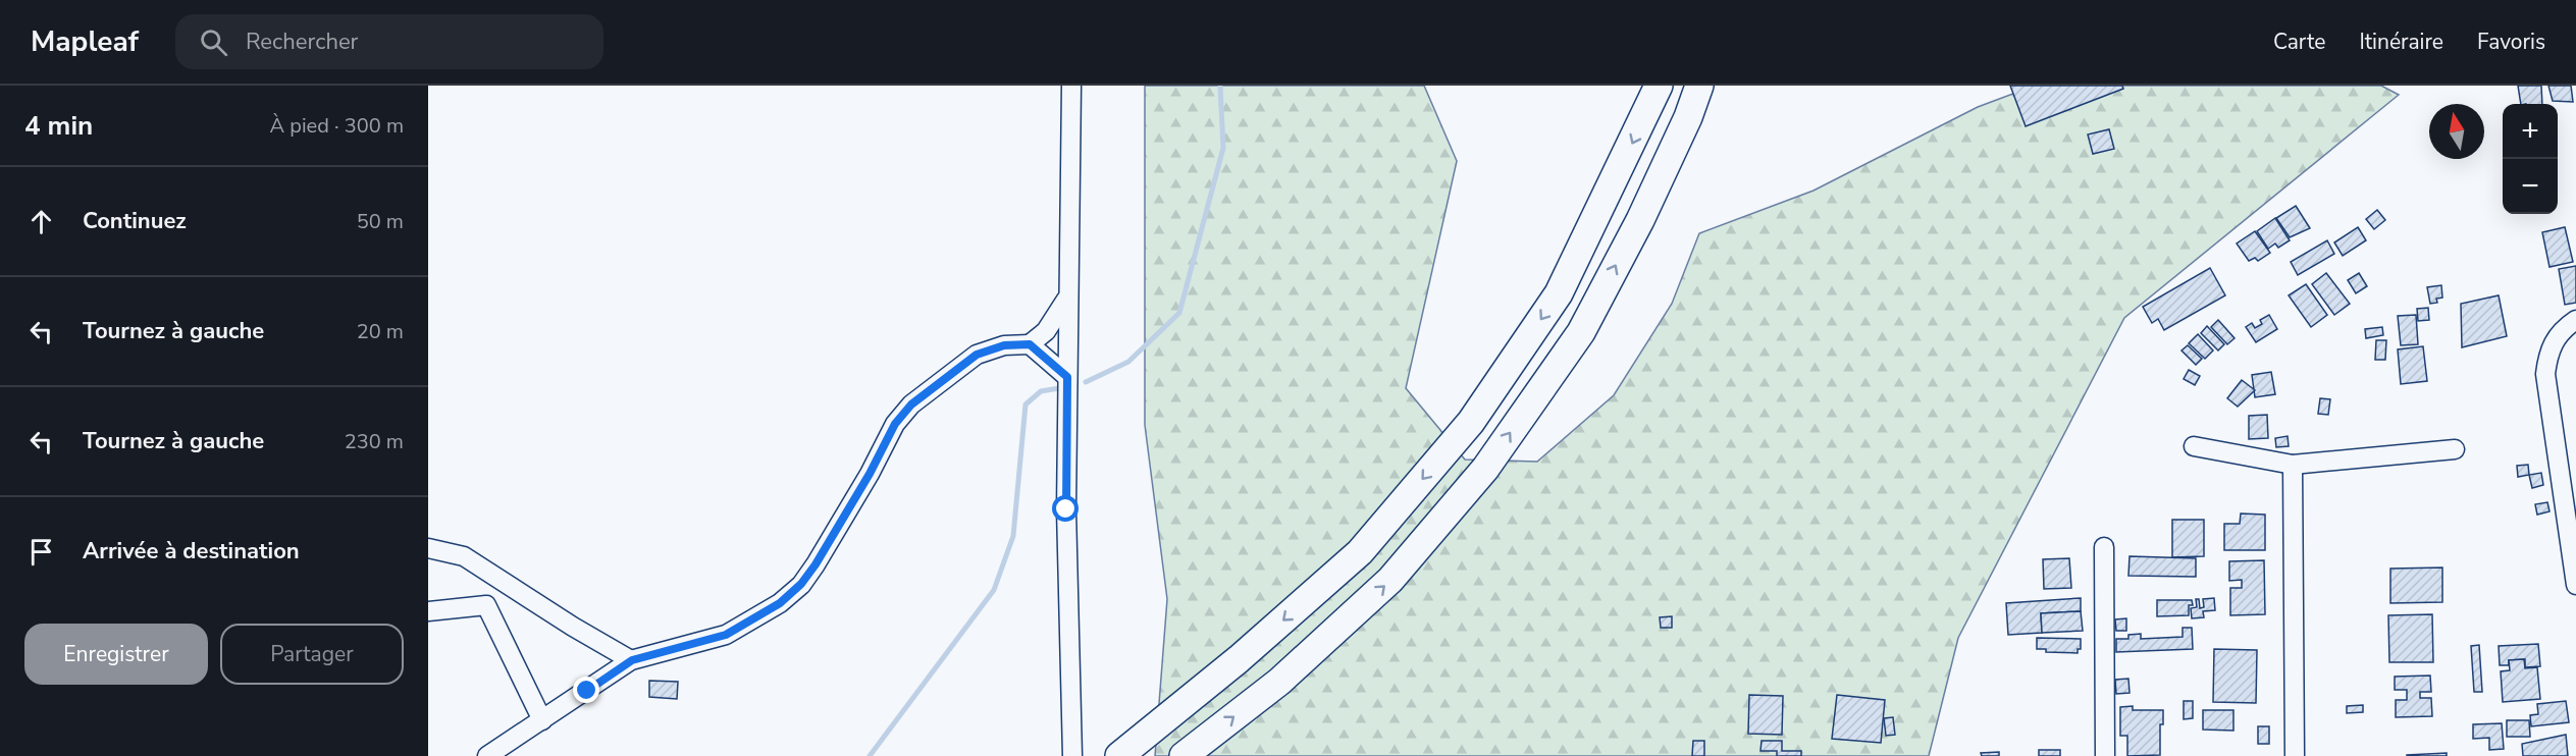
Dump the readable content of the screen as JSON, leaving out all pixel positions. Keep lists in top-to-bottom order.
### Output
{
  "north": "top",
  "page": {
    "header": "Mapleaf",
    "search": "Rechercher",
    "nav": ["Carte", "Itinéraire", "Favoris"],
    "heading": ["4 min", "À pied · 300 m"],
    "map_buttons": ["+", "−"],
    "list": [
      ["Continuez", "50 m"],
      ["Tournez à gauche", "20 m"],
      ["Tournez à gauche", "230 m"],
      "Arrivée à destination"
    ],
    "buttons": ["Enregistrer", "Partager"]
  }
}
